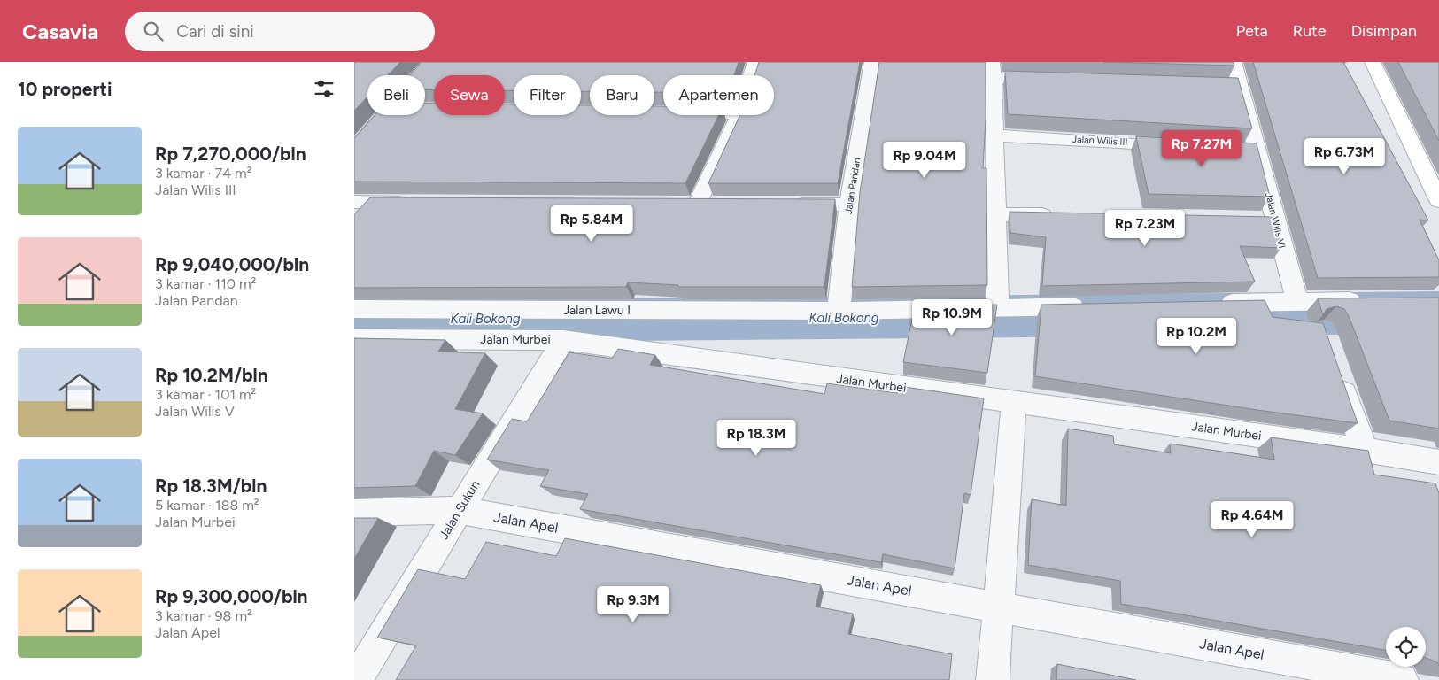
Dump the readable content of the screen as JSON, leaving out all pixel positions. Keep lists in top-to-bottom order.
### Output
{
  "streets": {
    "street": [
      "Jalan Wilis III",
      "Jalan Pandan",
      "Jalan Wilis VI",
      "Jalan Lawu I",
      "Jalan Murbei",
      "Jalan Sukun",
      "Jalan Apel"
    ]
  },
  "crossings": [
    ["Jalan Pandan", "Jalan Lawu I"],
    ["Jalan Murbei", "Jalan Sukun"],
    ["Jalan Sukun", "Jalan Apel"]
  ],
  "water": ["Kali Bokong"],
  "page": {
    "header": "Casavia",
    "search": "Cari di sini",
    "nav": ["Peta", "Rute", "Disimpan"],
    "heading": "10 properti",
    "chip": [
      "Beli",
      "Sewa",
      "Filter",
      "Baru",
      "Apartemen"
    ],
    "list": [
      {
        "name": "Rp 7,270,000/bln",
        "note": "3 kamar · 74 m² · Jalan Wilis III"
      },
      {
        "name": "Rp 9,040,000/bln",
        "note": "3 kamar · 110 m² · Jalan Pandan"
      },
      {
        "name": "Rp 10.2M/bln",
        "note": "3 kamar · 101 m² · Jalan Wilis V"
      },
      {
        "name": "Rp 18.3M/bln",
        "note": "5 kamar · 188 m² · Jalan Murbei"
      },
      {
        "name": "Rp 9,300,000/bln",
        "note": "3 kamar · 98 m² · Jalan Apel"
      }
    ],
    "price": [
      "Rp 7.27M",
      "Rp 6.73M",
      "Rp 9.04M",
      "Rp 5.84M",
      "Rp 7.23M",
      "Rp 10.9M",
      "Rp 10.2M",
      "Rp 18.3M",
      "Rp 4.64M",
      "Rp 9.3M"
    ]
  }
}
